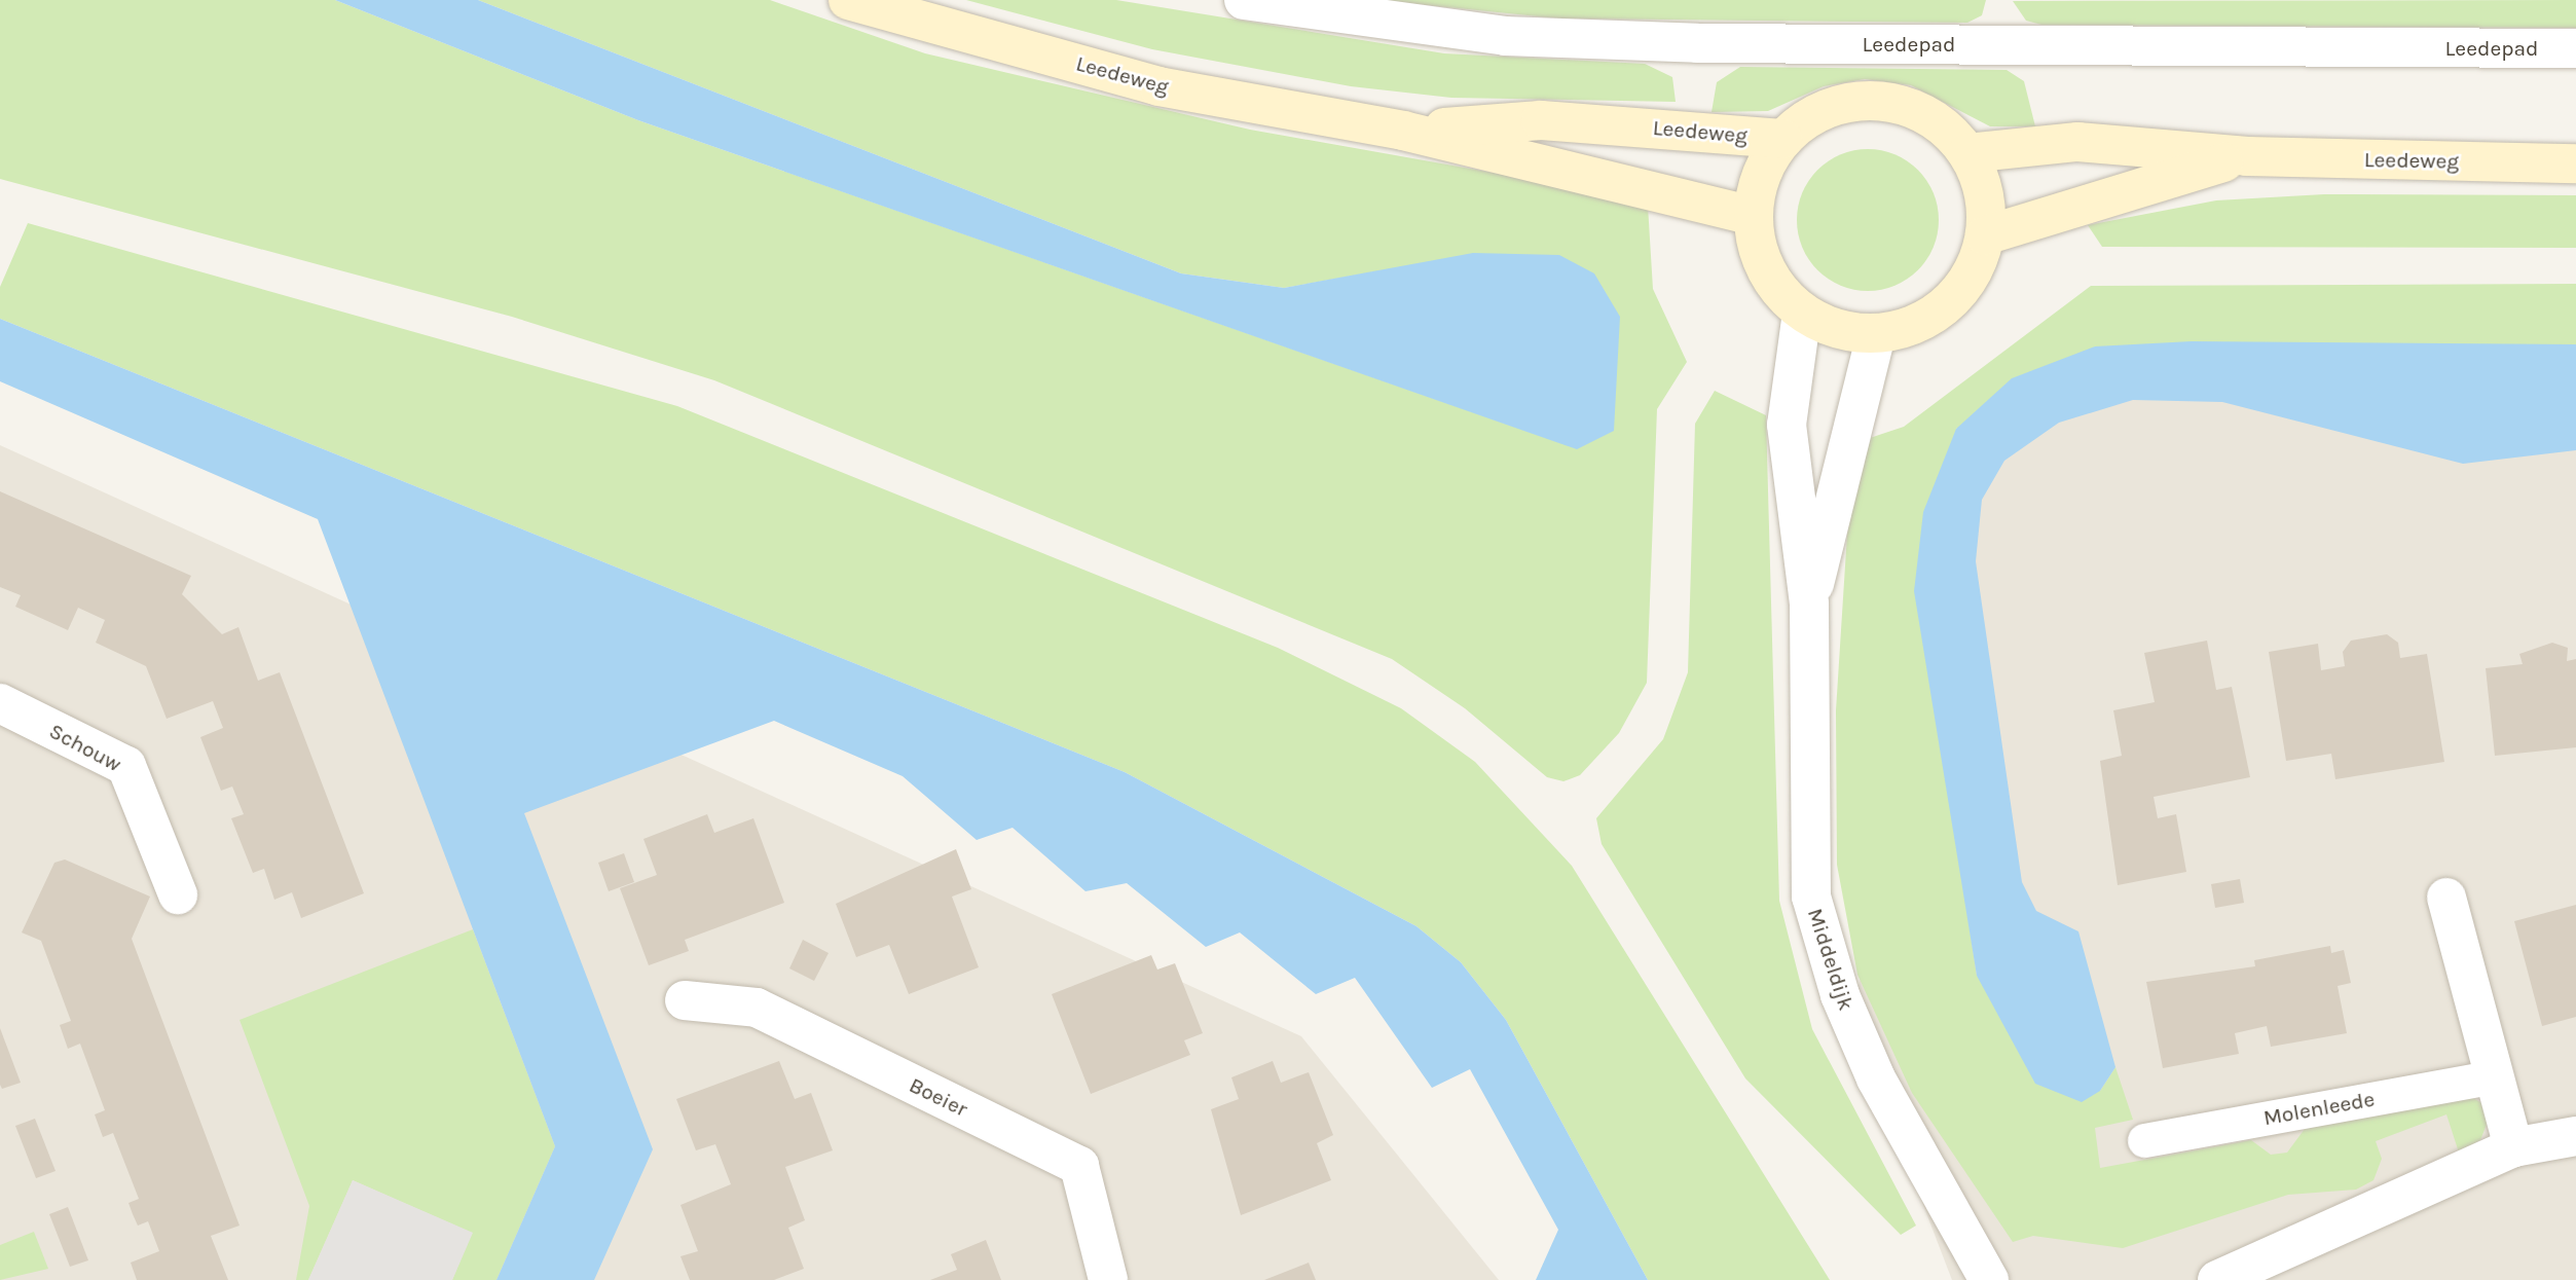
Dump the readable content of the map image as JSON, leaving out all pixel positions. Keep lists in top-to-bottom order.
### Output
{
  "streets": {
    "main road": ["Leedeweg"],
    "street": [
      "Leedepad",
      "Schouw",
      "Middeldijk",
      "Boeier"
    ],
    "lane": ["Molenleede"]
  },
  "crossings": [
    ["Leedeweg", "Middeldijk"]
  ]
}
